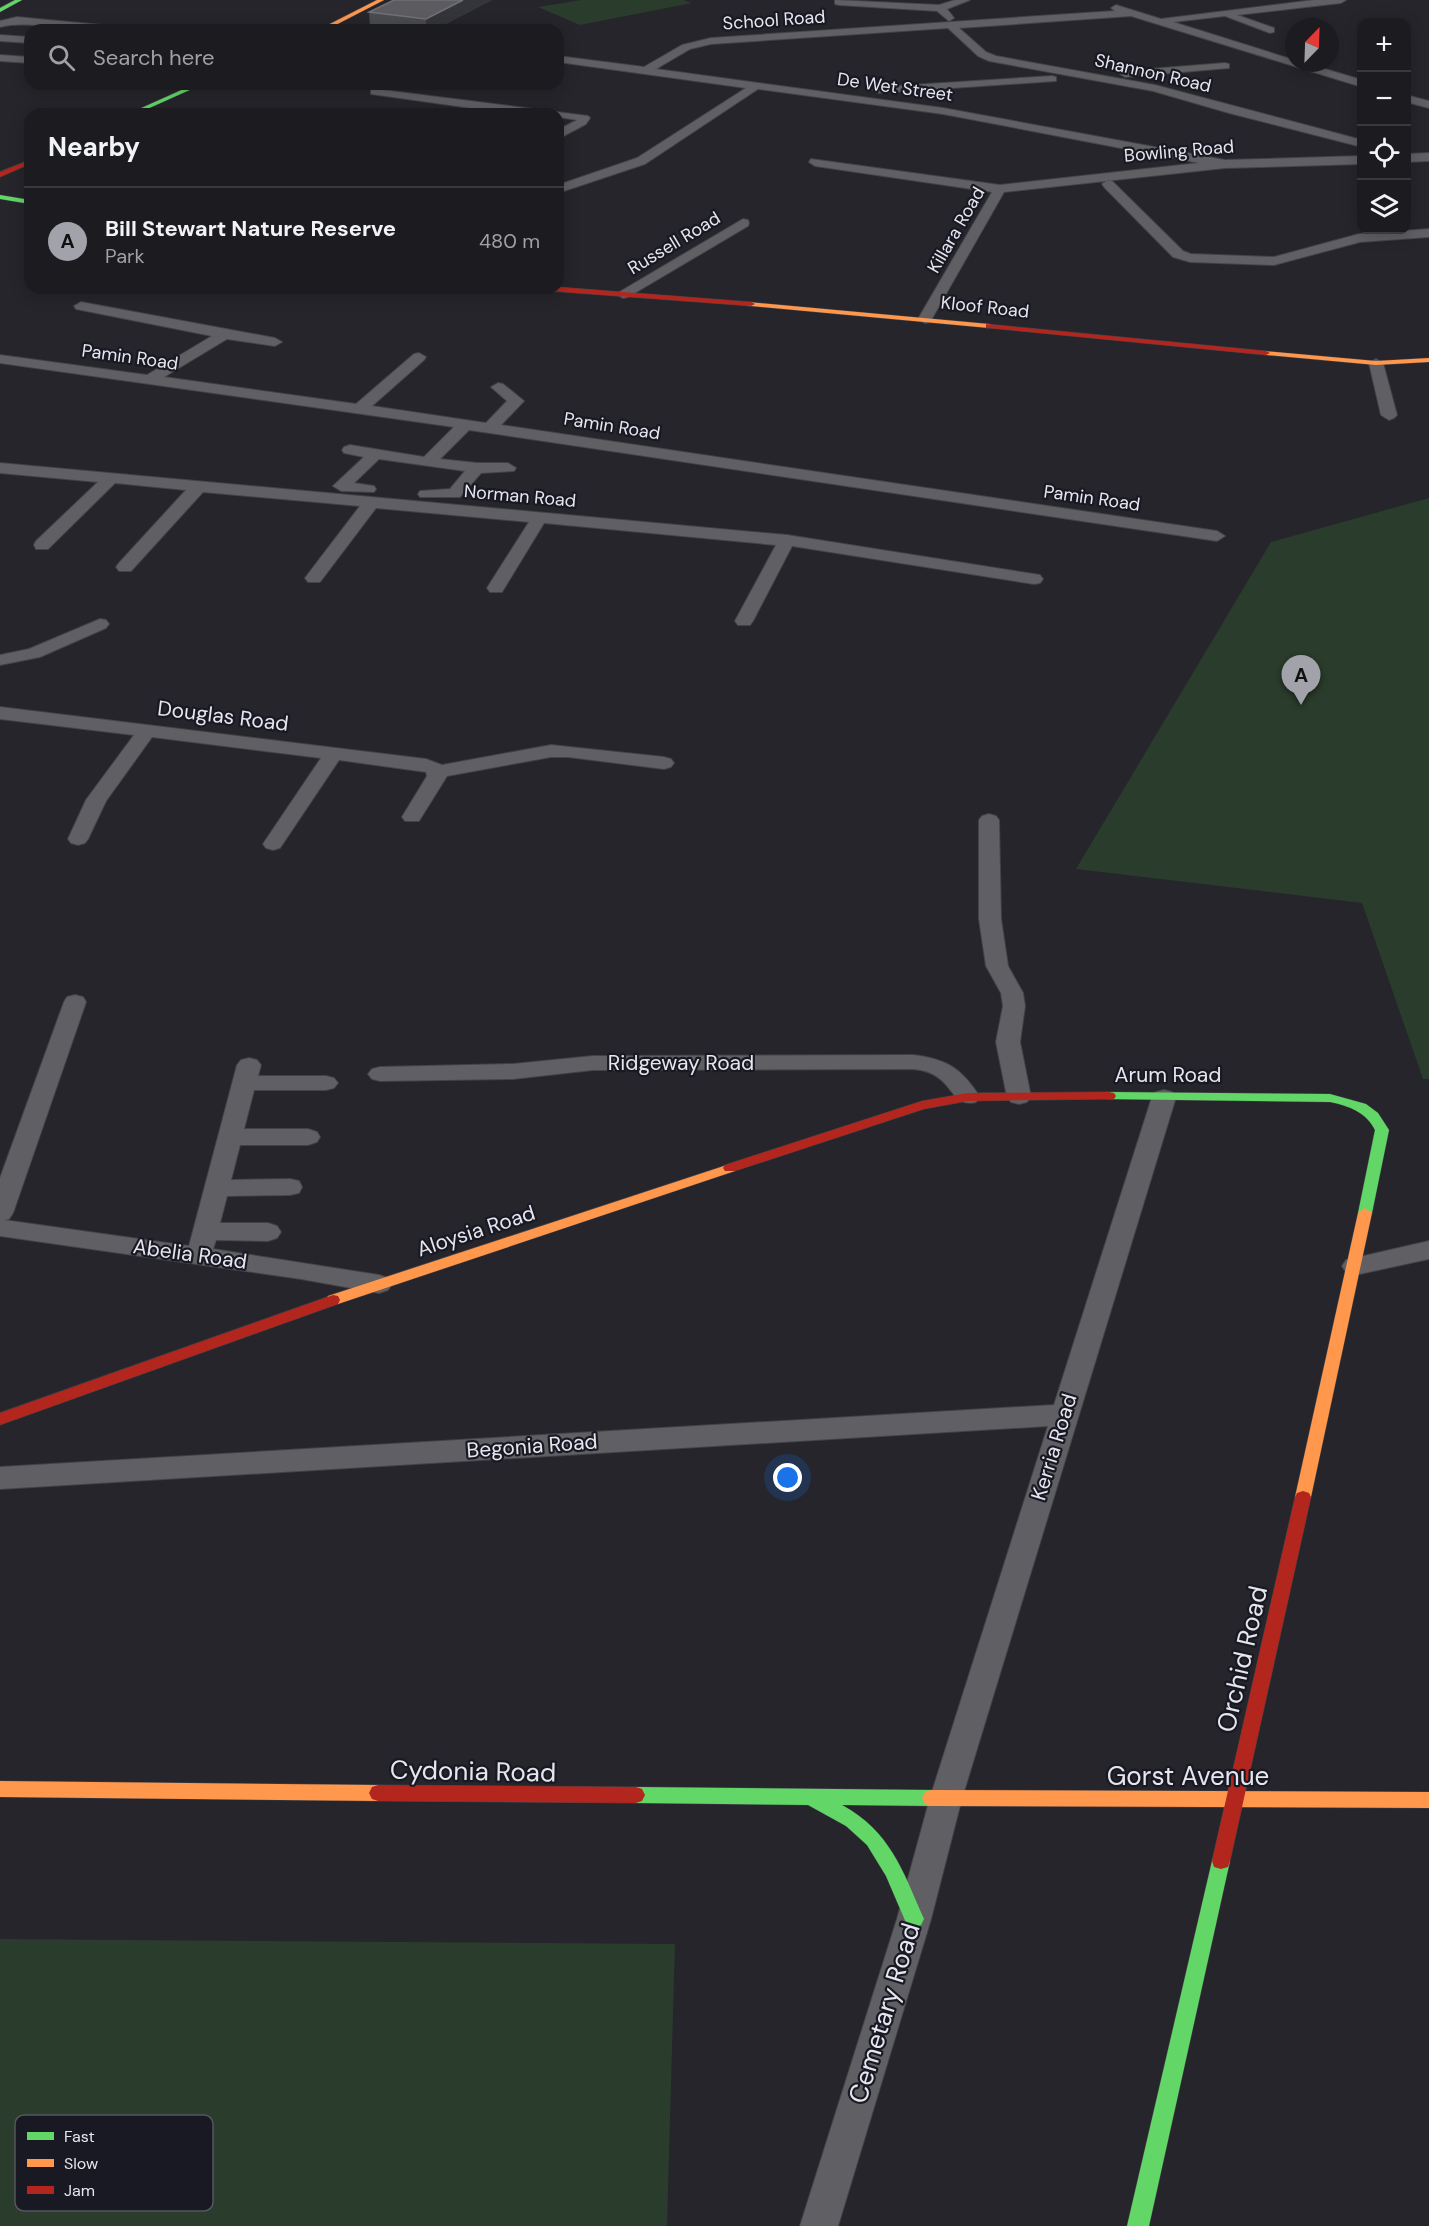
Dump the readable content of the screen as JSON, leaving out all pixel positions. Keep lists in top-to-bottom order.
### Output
{
  "streets": {
    "main road": [
      "Kloof Road",
      "Arum Road",
      "Aloysia Road",
      "Orchid Road",
      "Cydonia Road",
      "Gorst Avenue"
    ],
    "street": [
      "School Road",
      "Shannon Road",
      "De Wet Street",
      "Bowling Road",
      "Killara Road",
      "Russell Road",
      "Pamin Road",
      "Norman Road",
      "Douglas Road",
      "Ridgeway Road",
      "Abelia Road",
      "Begonia Road",
      "Kerria Road",
      "Cemetary Road"
    ]
  },
  "crossings": [
    ["School Road", "Shannon Road"],
    ["School Road", "De Wet Street"],
    ["De Wet Street", "Bowling Road"],
    ["Bowling Road", "Killara Road"],
    ["Killara Road", "Kloof Road"],
    ["Russell Road", "Kloof Road"],
    ["Ridgeway Road", "Arum Road"],
    ["Ridgeway Road", "Aloysia Road"],
    ["Arum Road", "Aloysia Road"],
    ["Arum Road", "Kerria Road"],
    ["Arum Road", "Orchid Road"],
    ["Aloysia Road", "Abelia Road"],
    ["Begonia Road", "Kerria Road"],
    ["Kerria Road", "Cydonia Road"],
    ["Kerria Road", "Gorst Avenue"],
    ["Kerria Road", "Cemetary Road"],
    ["Orchid Road", "Gorst Avenue"],
    ["Cydonia Road", "Gorst Avenue"],
    ["Cydonia Road", "Cemetary Road"],
    ["Gorst Avenue", "Cemetary Road"]
  ],
  "legend": ["Fast", "Slow", "Jam"],
  "north": "top right",
  "page": {
    "map_buttons": ["+", "−"],
    "search": "Search here",
    "heading": "Nearby",
    "list": [
      {
        "mark": "A",
        "name": "Bill Stewart Nature Reserve",
        "note": "Park",
        "value": "480 m"
      }
    ],
    "pins": "A"
  }
}
